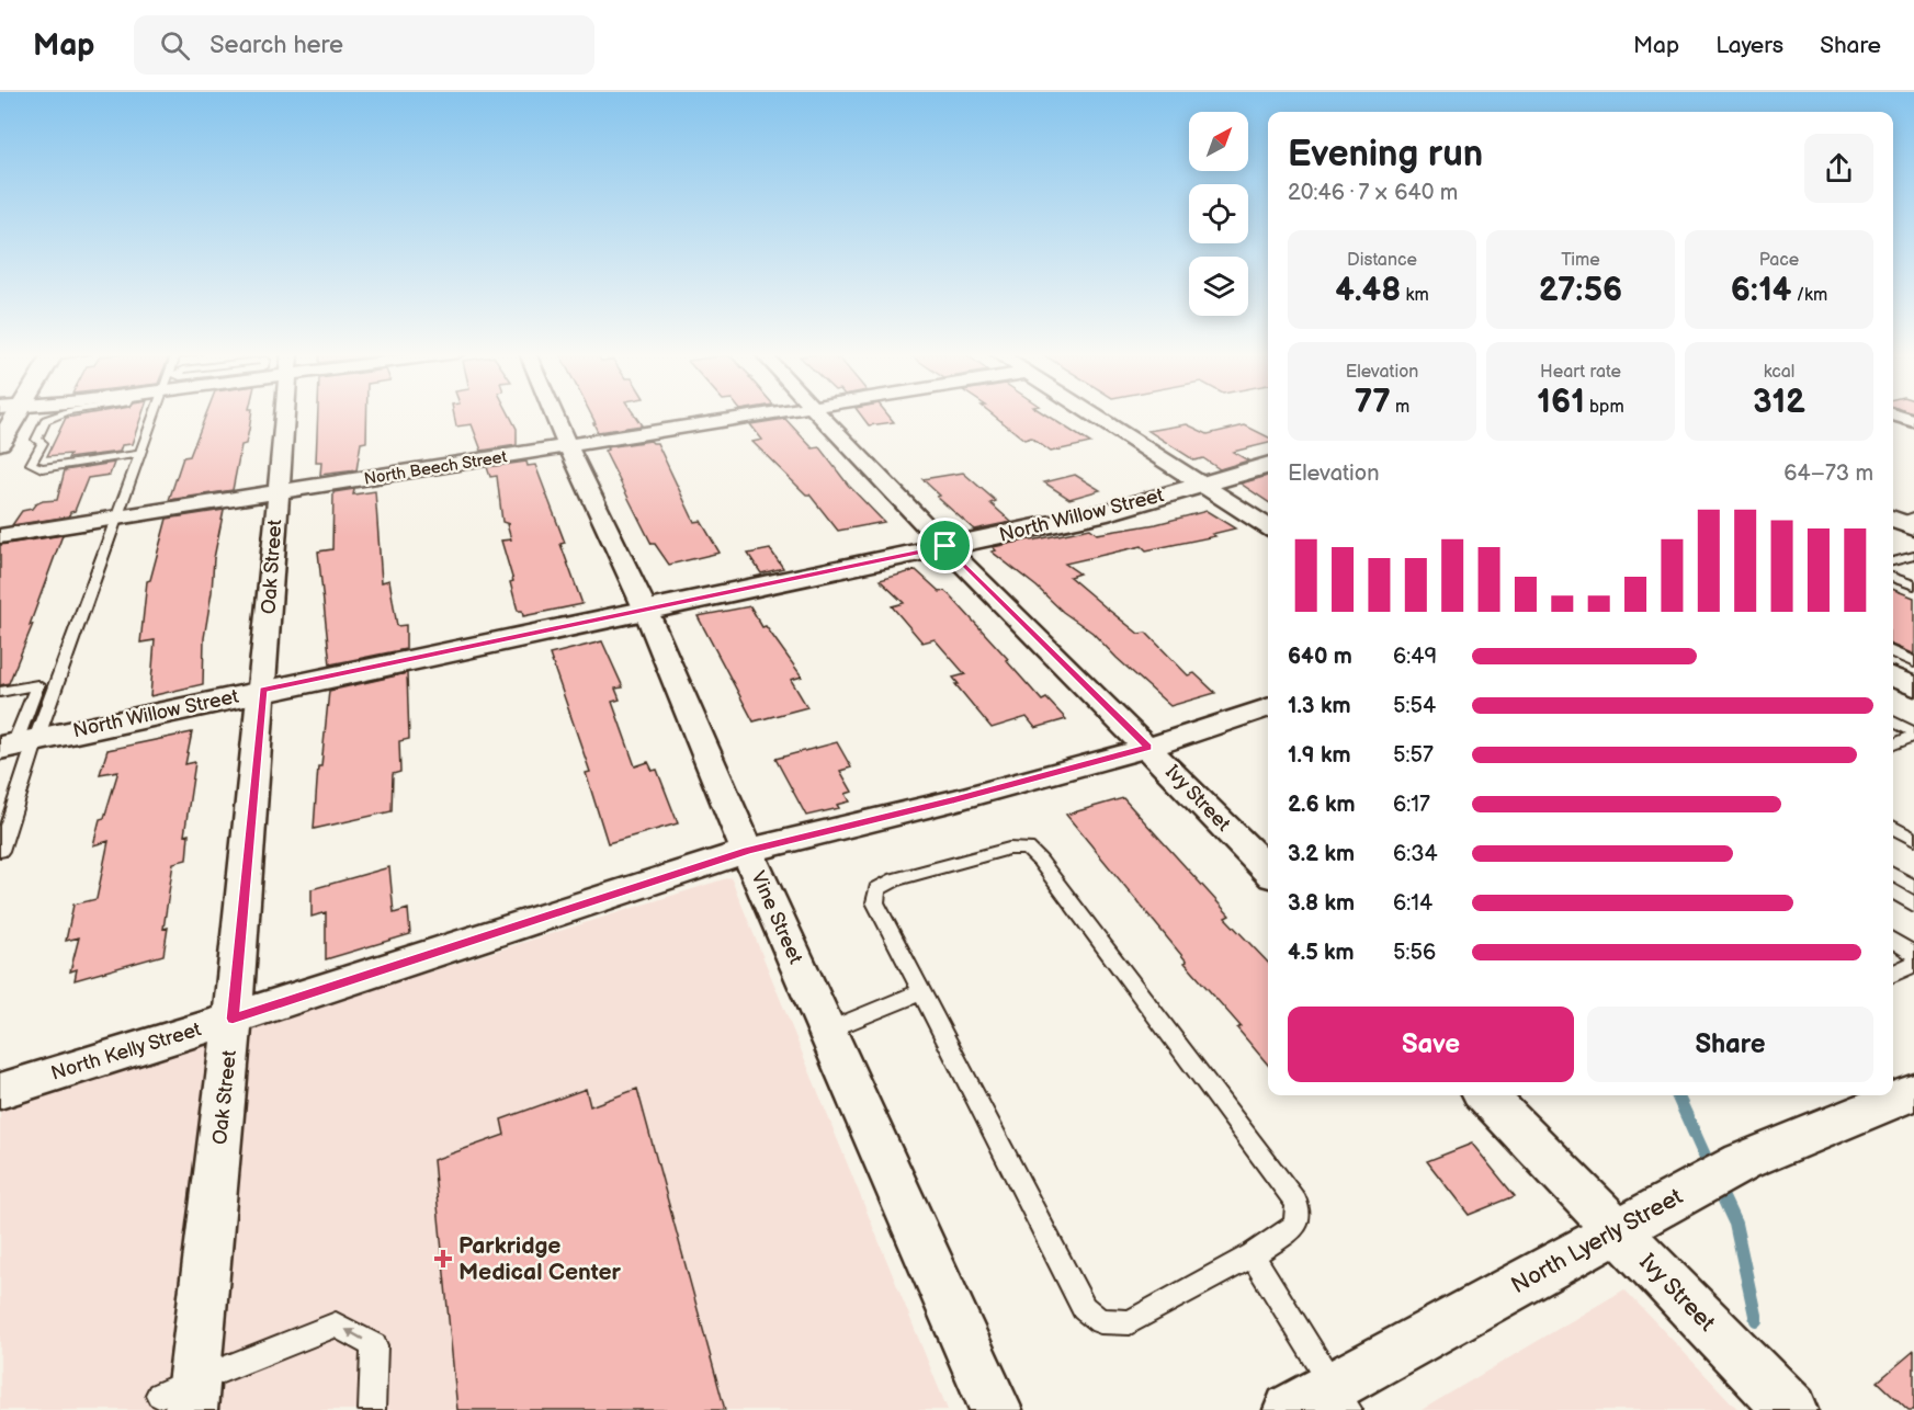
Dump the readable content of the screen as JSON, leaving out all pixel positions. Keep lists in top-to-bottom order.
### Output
{
  "streets": {
    "main road": ["North Willow Street"],
    "street": [
      "North Beech Street",
      "Oak Street",
      "Ivy Street",
      "Vine Street",
      "North Kelly Street",
      "North Lyerly Street"
    ]
  },
  "crossings": [
    ["North Beech Street", "Oak Street"],
    ["North Beech Street", "Vine Street"],
    ["North Willow Street", "Oak Street"],
    ["North Willow Street", "Ivy Street"],
    ["North Willow Street", "Vine Street"],
    ["Oak Street", "North Kelly Street"],
    ["Ivy Street", "North Kelly Street"],
    ["Ivy Street", "North Lyerly Street"],
    ["Vine Street", "North Kelly Street"]
  ],
  "places": {
    "health": ["Parkridge Medical Center"]
  },
  "north": "top right",
  "page": {
    "header": "Map",
    "search": "Search here",
    "nav": ["Map", "Layers", "Share"],
    "heading": ["Evening run", "20:46 · 7 × 640 m"],
    "stats": [
      ["Distance", "4.48 km"],
      ["Time", "27:56"],
      ["Pace", "6:14 /km"],
      ["Elevation", "77 m"],
      ["Heart rate", "161 bpm"],
      ["kcal", "312"]
    ],
    "chart": ["Elevation", "64–73 m"],
    "list": [
      {
        "name": "640 m",
        "note": "6:49"
      },
      {
        "name": "1.3 km",
        "note": "5:54"
      },
      {
        "name": "1.9 km",
        "note": "5:57"
      },
      {
        "name": "2.6 km",
        "note": "6:17"
      },
      {
        "name": "3.2 km",
        "note": "6:34"
      },
      {
        "name": "3.8 km",
        "note": "6:14"
      },
      {
        "name": "4.5 km",
        "note": "5:56"
      }
    ],
    "buttons": ["Save", "Share"]
  }
}
